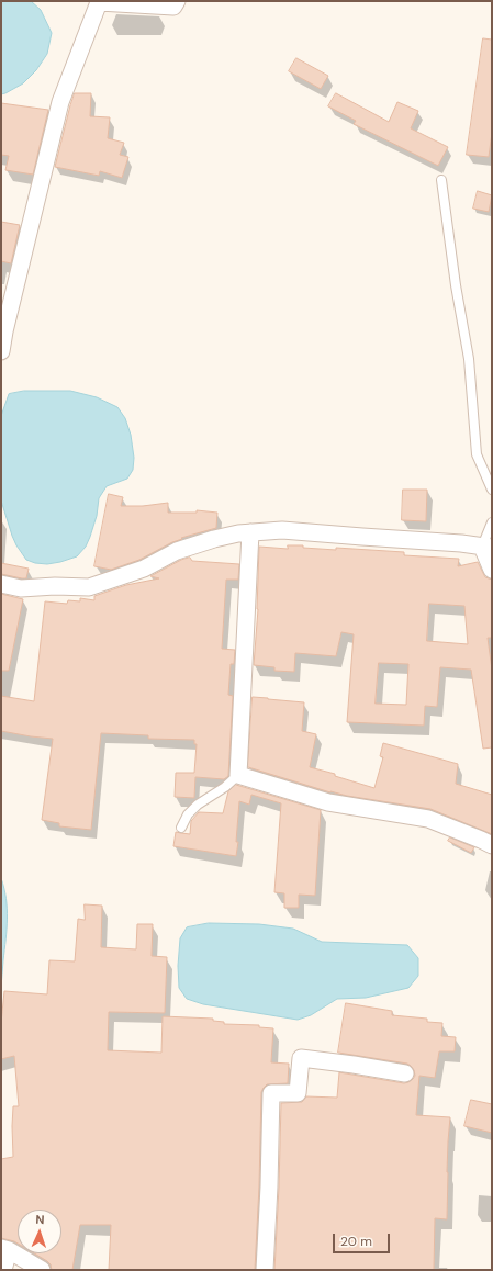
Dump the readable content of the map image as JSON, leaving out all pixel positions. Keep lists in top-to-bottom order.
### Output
{
  "scale_bar": "20 m",
  "north": "top"
}
